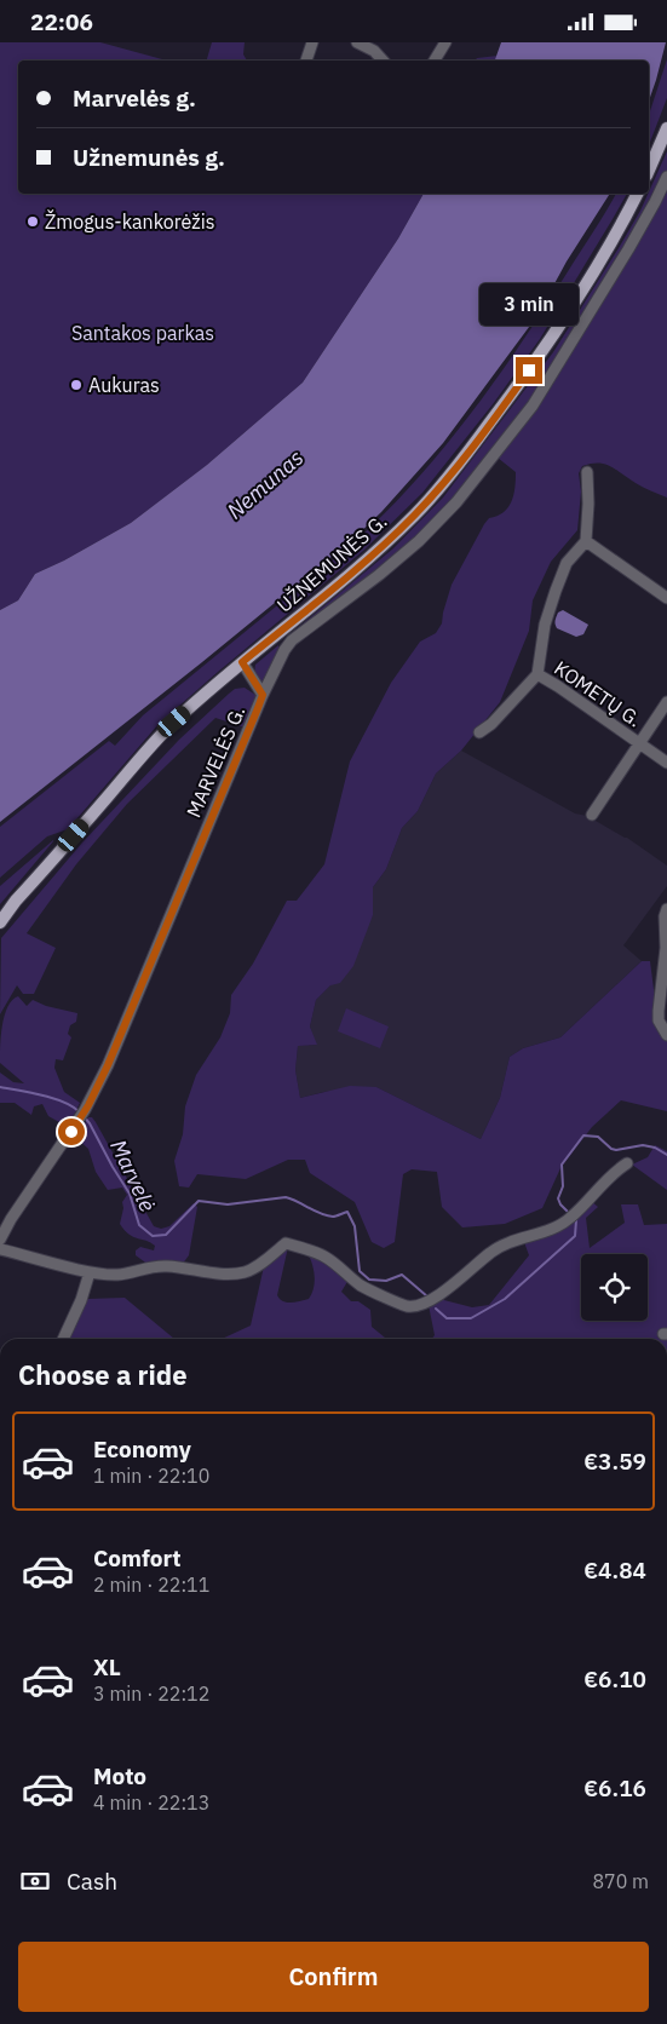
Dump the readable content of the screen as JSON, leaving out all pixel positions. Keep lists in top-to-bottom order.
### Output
{
  "streets": {
    "main road": ["UŽNEMUNĖS G."],
    "street": ["KOMETŲ G.", "MARVELĖS G."]
  },
  "water": ["Nemunas", "Marvelė"],
  "parks": ["Santakos parkas"],
  "places": ["Žmogus-kankorėžis", "Aukuras"],
  "page": {
    "status": "22:06",
    "banner": ["Marvelės g.", "Užnemunės g."],
    "bubble": "3 min",
    "heading": "Choose a ride",
    "list": [
      {
        "name": "Economy",
        "note": "1 min · 22:10",
        "value": "€3.59"
      },
      {
        "name": "Comfort",
        "note": "2 min · 22:11",
        "value": "€4.84"
      },
      {
        "name": "XL",
        "note": "3 min · 22:12",
        "value": "€6.10"
      },
      {
        "name": "Moto",
        "note": "4 min · 22:13",
        "value": "€6.16"
      }
    ],
    "pay": ["Cash", "870 m"],
    "buttons": "Confirm"
  }
}
